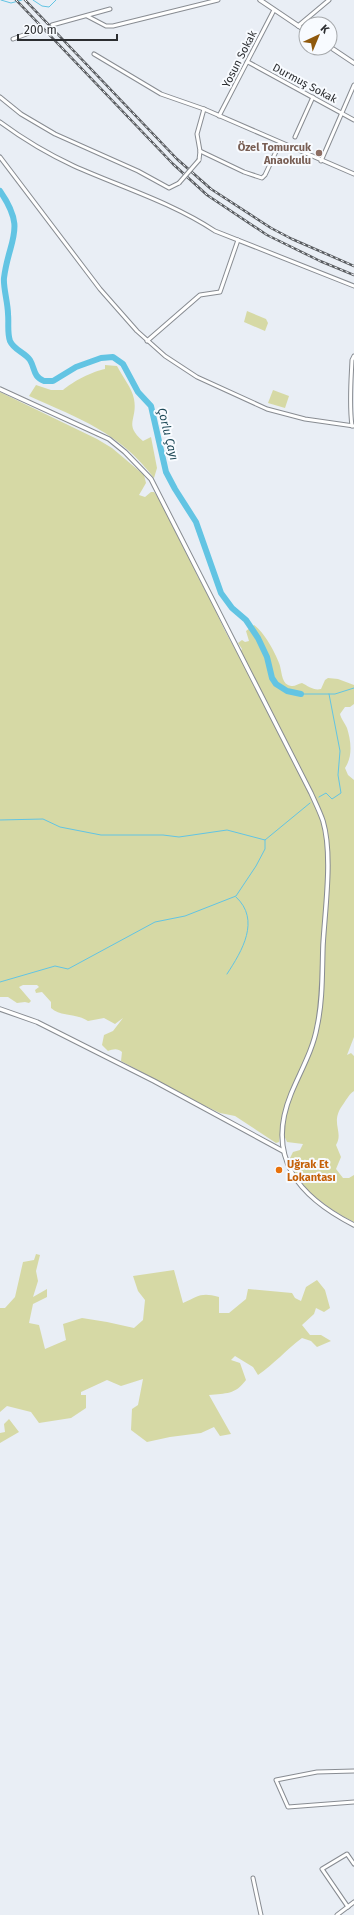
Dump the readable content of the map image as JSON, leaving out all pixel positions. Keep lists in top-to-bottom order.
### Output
{
  "streets": {
    "street": ["Yosun Sokak", "Durmuş Sokak"]
  },
  "crossings": [
    ["Yosun Sokak", "Durmuş Sokak"]
  ],
  "water": ["Çorlu Çayı"],
  "places": ["Özel Tomurcuk Anaokulu", "Uğrak Et Lokantası"],
  "scale_bar": "200 m",
  "north": "top right"
}
